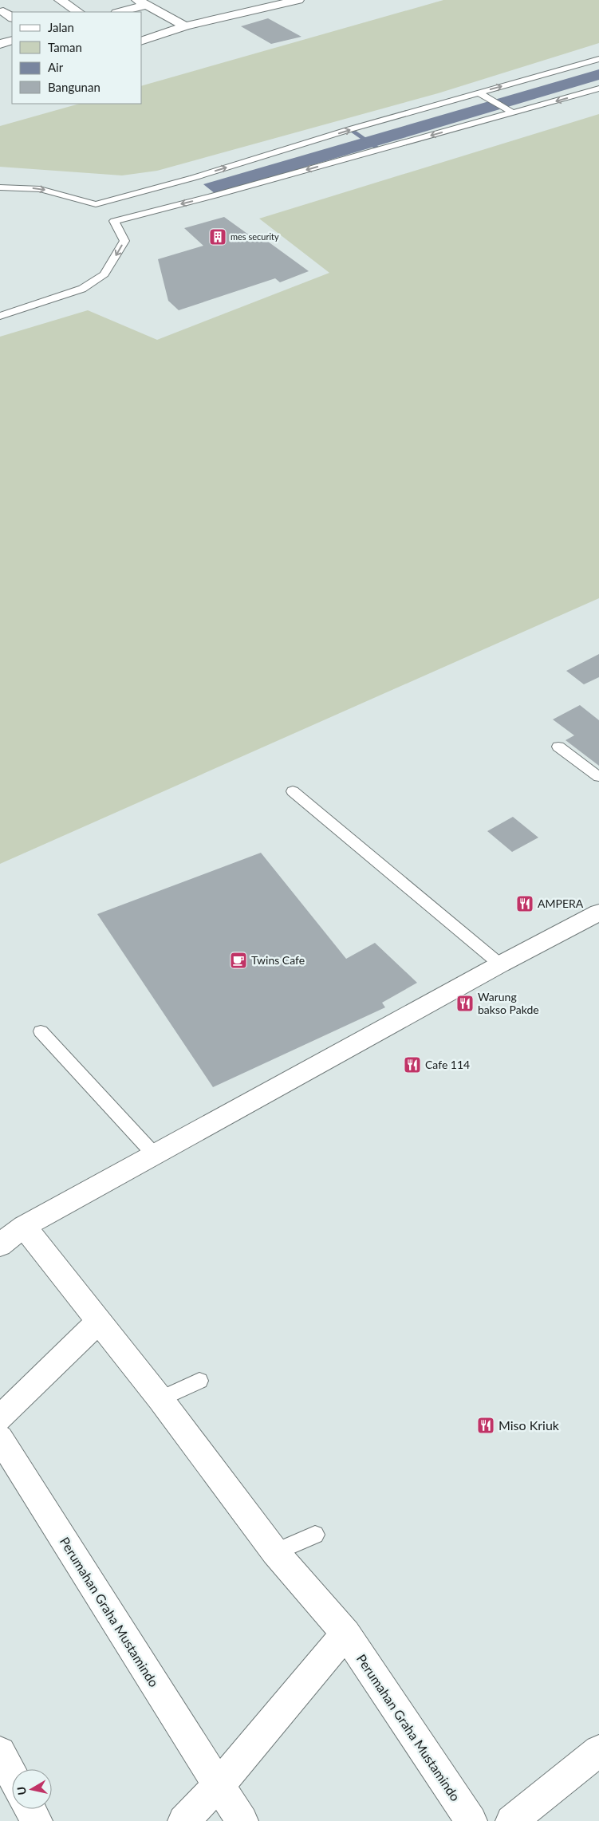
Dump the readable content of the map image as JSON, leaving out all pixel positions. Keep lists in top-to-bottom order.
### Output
{
  "streets": {
    "street": ["Perumahan Graha Mustamindo"]
  },
  "places": {
    "building": ["mes security"],
    "restaurant": [
      "AMPERA",
      "Warung bakso Pakde",
      "Cafe 114",
      "Miso Kriuk"
    ],
    "cafe": ["Twins Cafe"]
  },
  "legend": [
    "Jalan",
    "Taman",
    "Air",
    "Bangunan"
  ],
  "north": "left"
}
